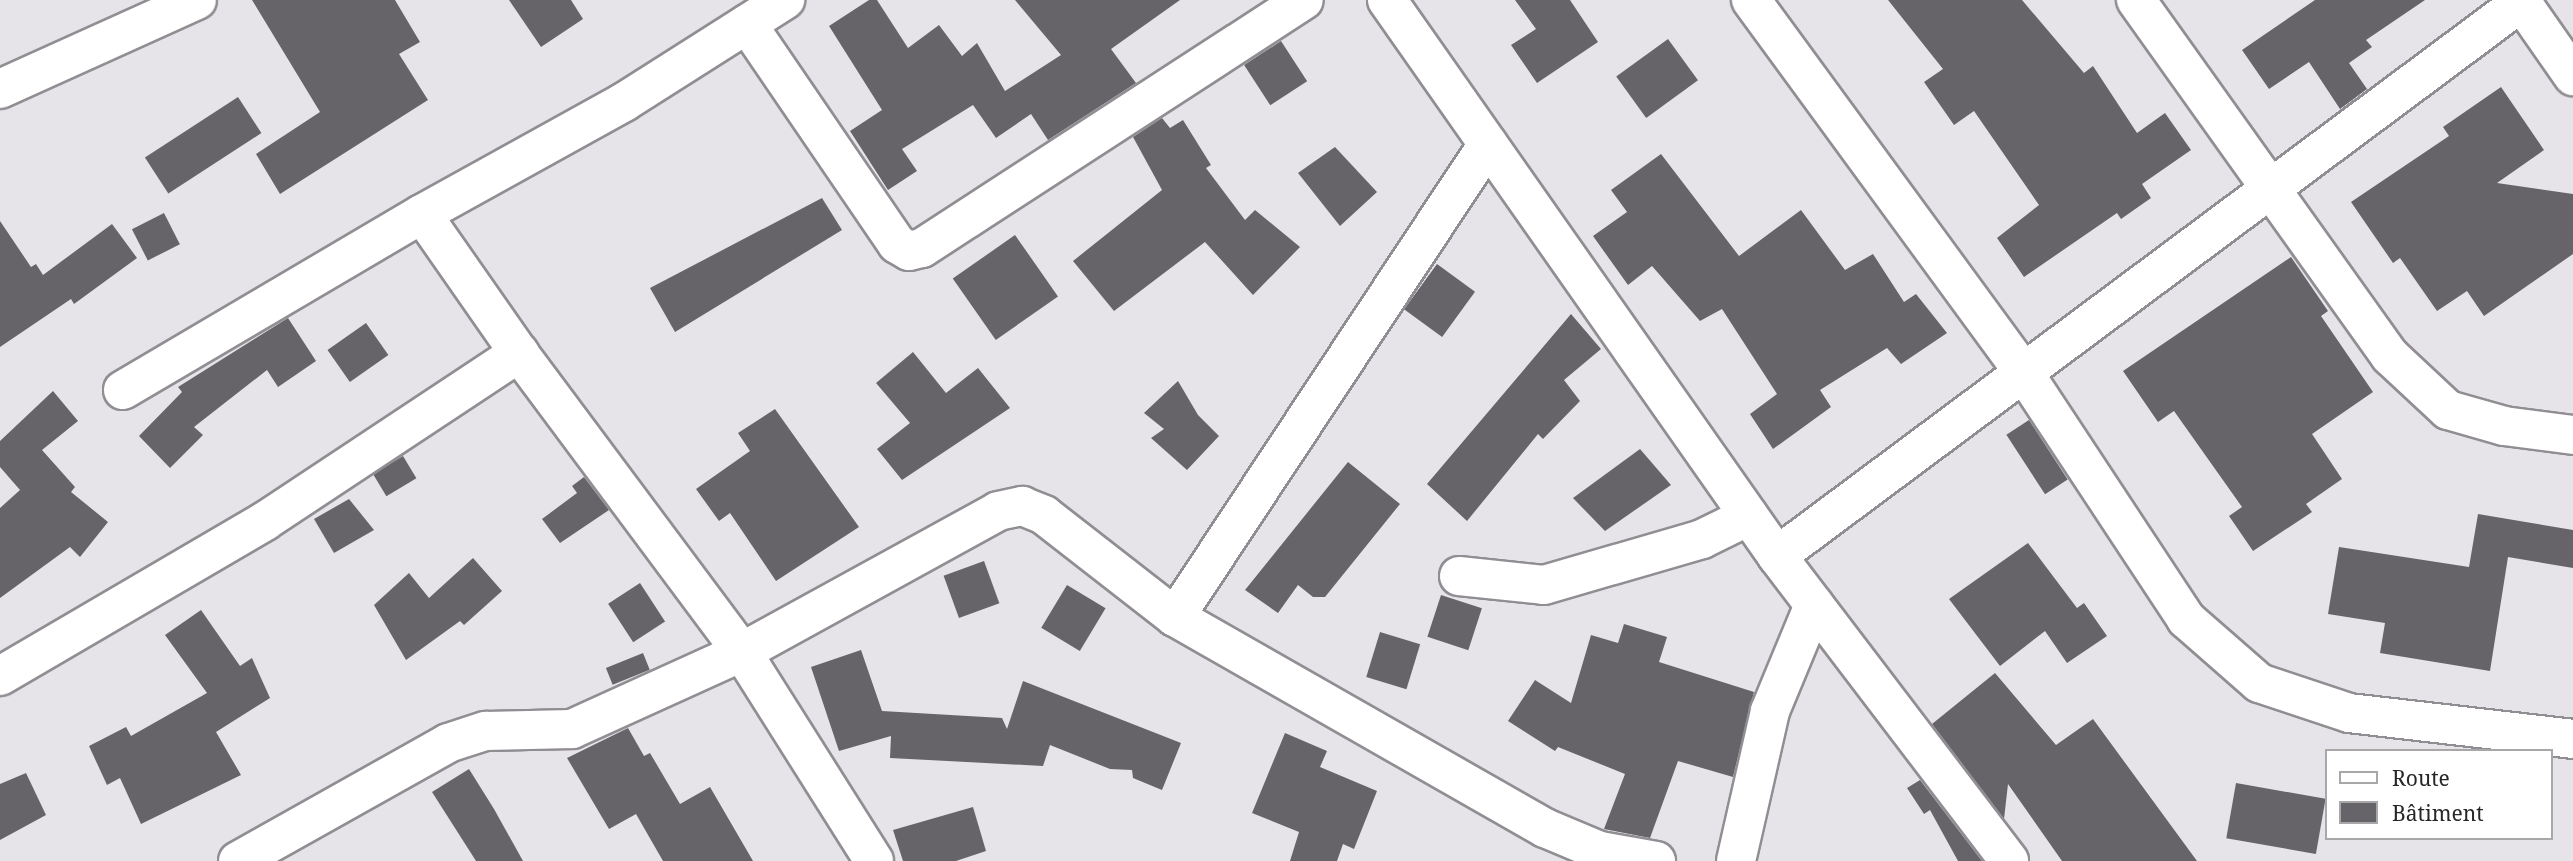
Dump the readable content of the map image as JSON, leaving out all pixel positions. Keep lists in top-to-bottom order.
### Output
{
  "legend": ["Route", "Bâtiment"]
}
